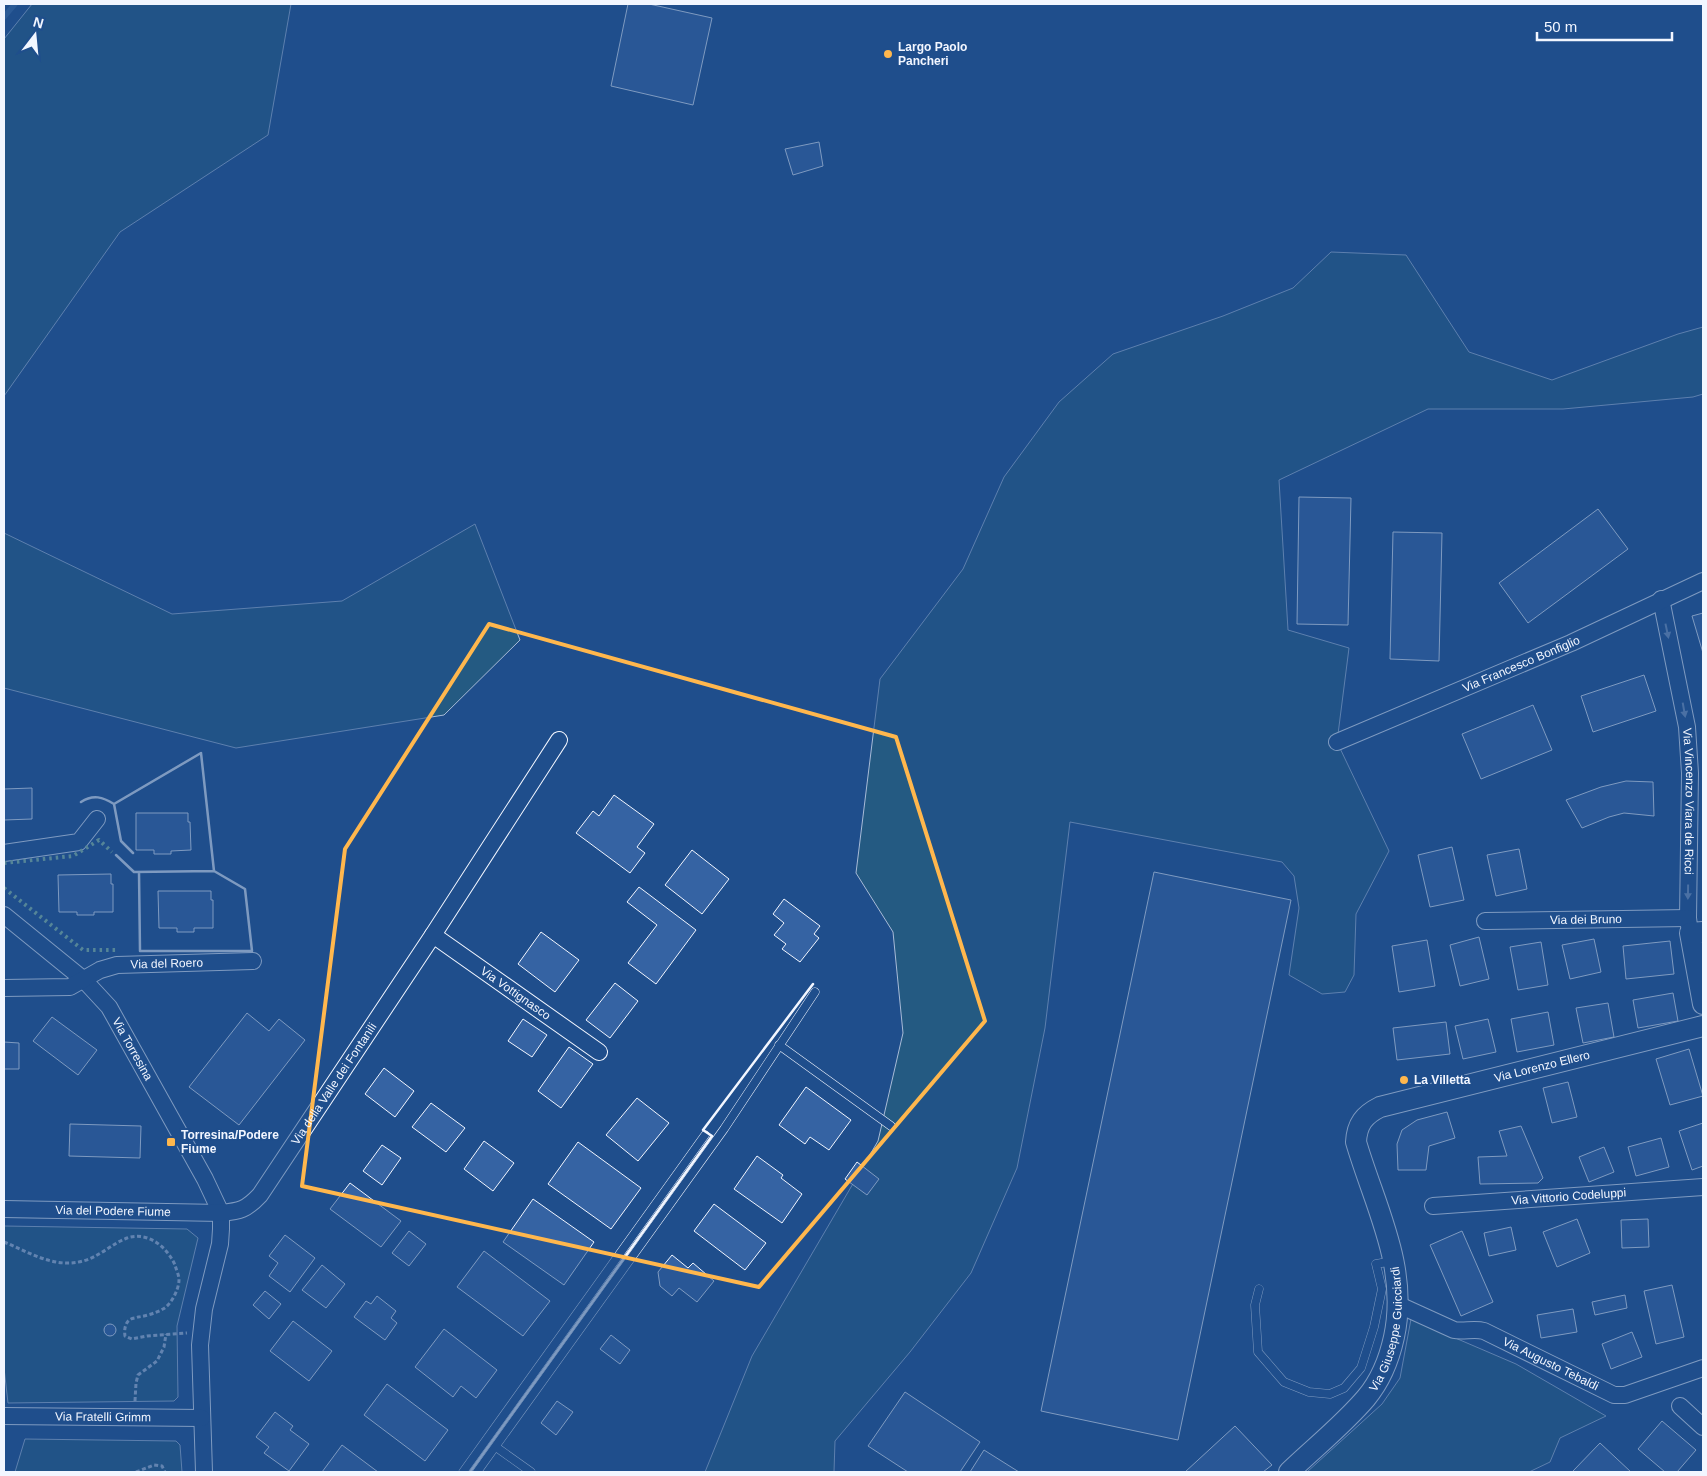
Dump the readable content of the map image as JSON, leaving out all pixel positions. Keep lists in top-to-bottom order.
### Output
{
  "streets": {
    "street": [
      "Via Francesco Bonfiglio",
      "Via Vincenzo Viara de Ricci",
      "Via dei Bruno",
      "Via del Roero",
      "Via Vottignasco",
      "Via Torresina",
      "Via Lorenzo Ellero",
      "Via della Valle dei Fontanili",
      "Via Vittorio Codeluppi",
      "Via del Podere Fiume",
      "Via Giuseppe Guicciardi",
      "Via Augusto Tebaldi",
      "Via Fratelli Grimm"
    ]
  },
  "crossings": [
    ["Via Francesco Bonfiglio", "Via Vincenzo Viara de Ricci"],
    ["Via Vincenzo Viara de Ricci", "Via dei Bruno"],
    ["Via del Roero", "Via Torresina"],
    ["Via Vottignasco", "Via della Valle dei Fontanili"],
    ["Via Torresina", "Via della Valle dei Fontanili"],
    ["Via Torresina", "Via del Podere Fiume"],
    ["Via Lorenzo Ellero", "Via Giuseppe Guicciardi"],
    ["Via della Valle dei Fontanili", "Via del Podere Fiume"],
    ["Via Giuseppe Guicciardi", "Via Augusto Tebaldi"]
  ],
  "one_way": ["Via Vincenzo Viara de Ricci"],
  "places": {
    "other": ["Largo Paolo Pancheri", "La Villetta"],
    "transit": ["Torresina/Podere Fiume"]
  },
  "scale_bar": "50 m",
  "north": "top"
}
